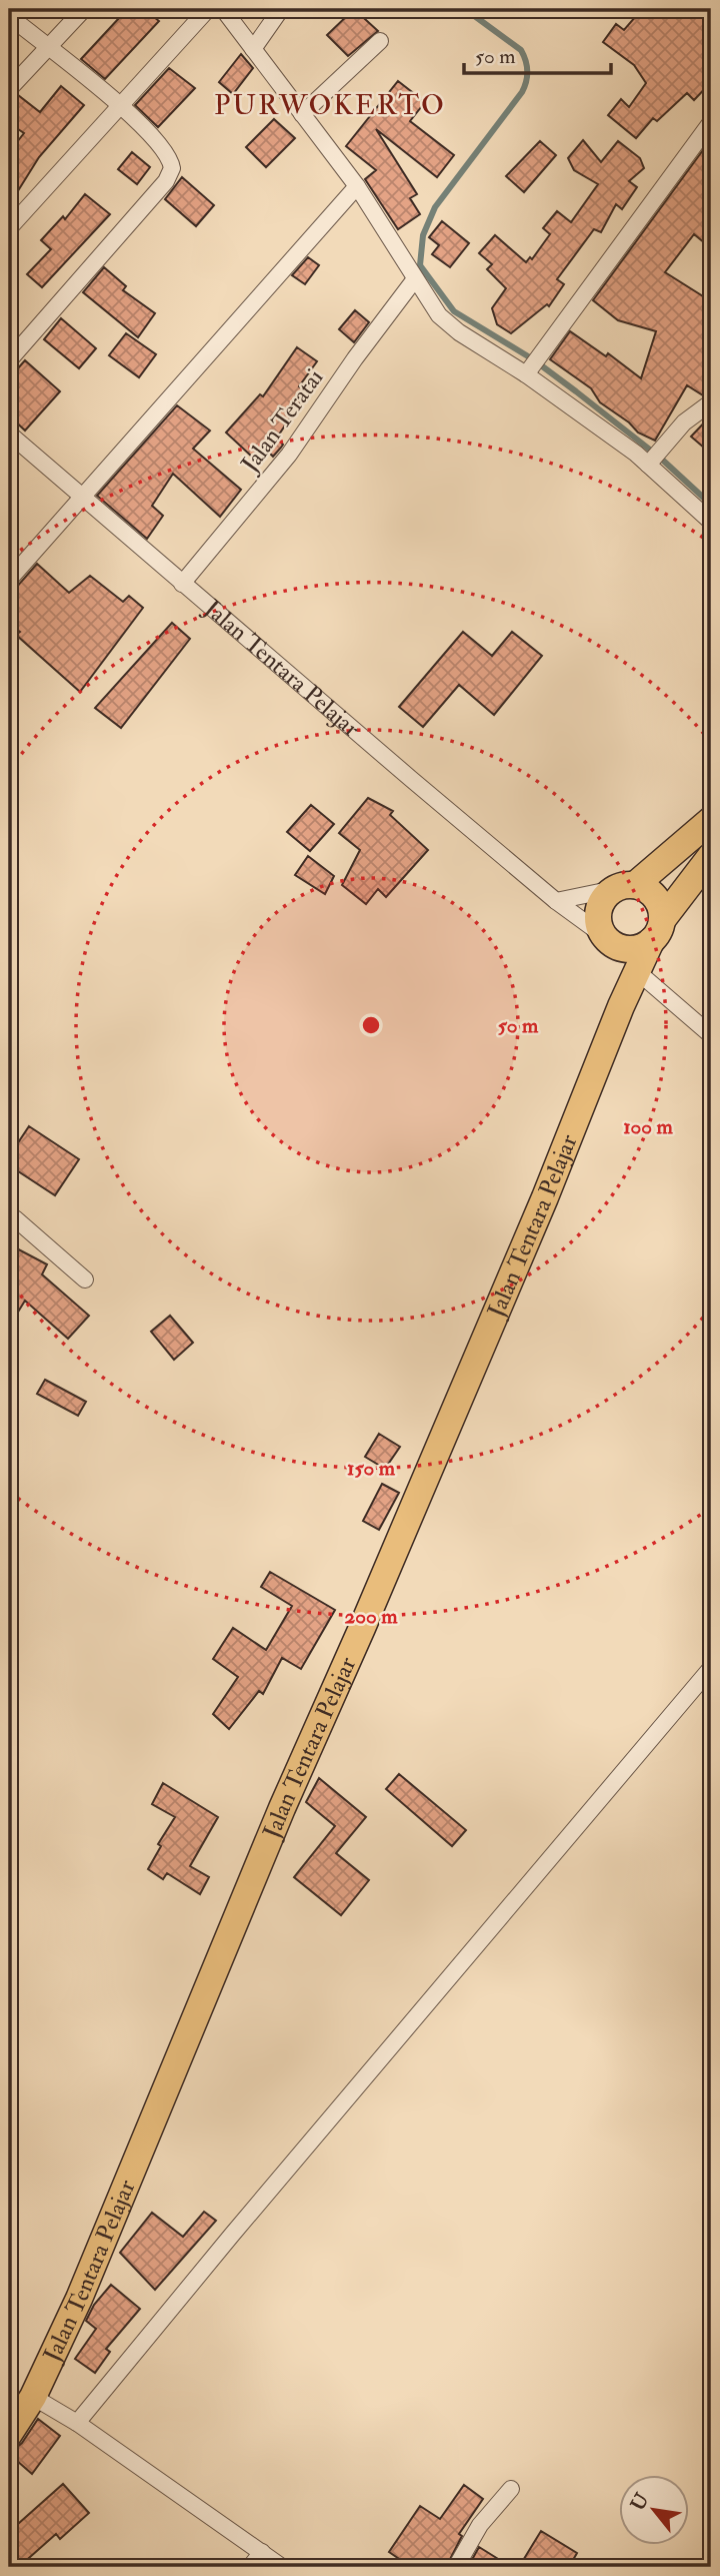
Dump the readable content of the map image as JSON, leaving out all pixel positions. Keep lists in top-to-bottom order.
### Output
{
  "streets": {
    "highway": ["Jalan Tentara Pelajar"],
    "street": ["Jalan Teratai"]
  },
  "crossings": [
    ["Jalan Teratai", "Jalan Tentara Pelajar"]
  ],
  "districts": ["PURWOKERTO"],
  "scale_bar": "50 m",
  "north": "top left",
  "rings": [
    "50 m",
    "100 m",
    "150 m",
    "200 m"
  ]
}
